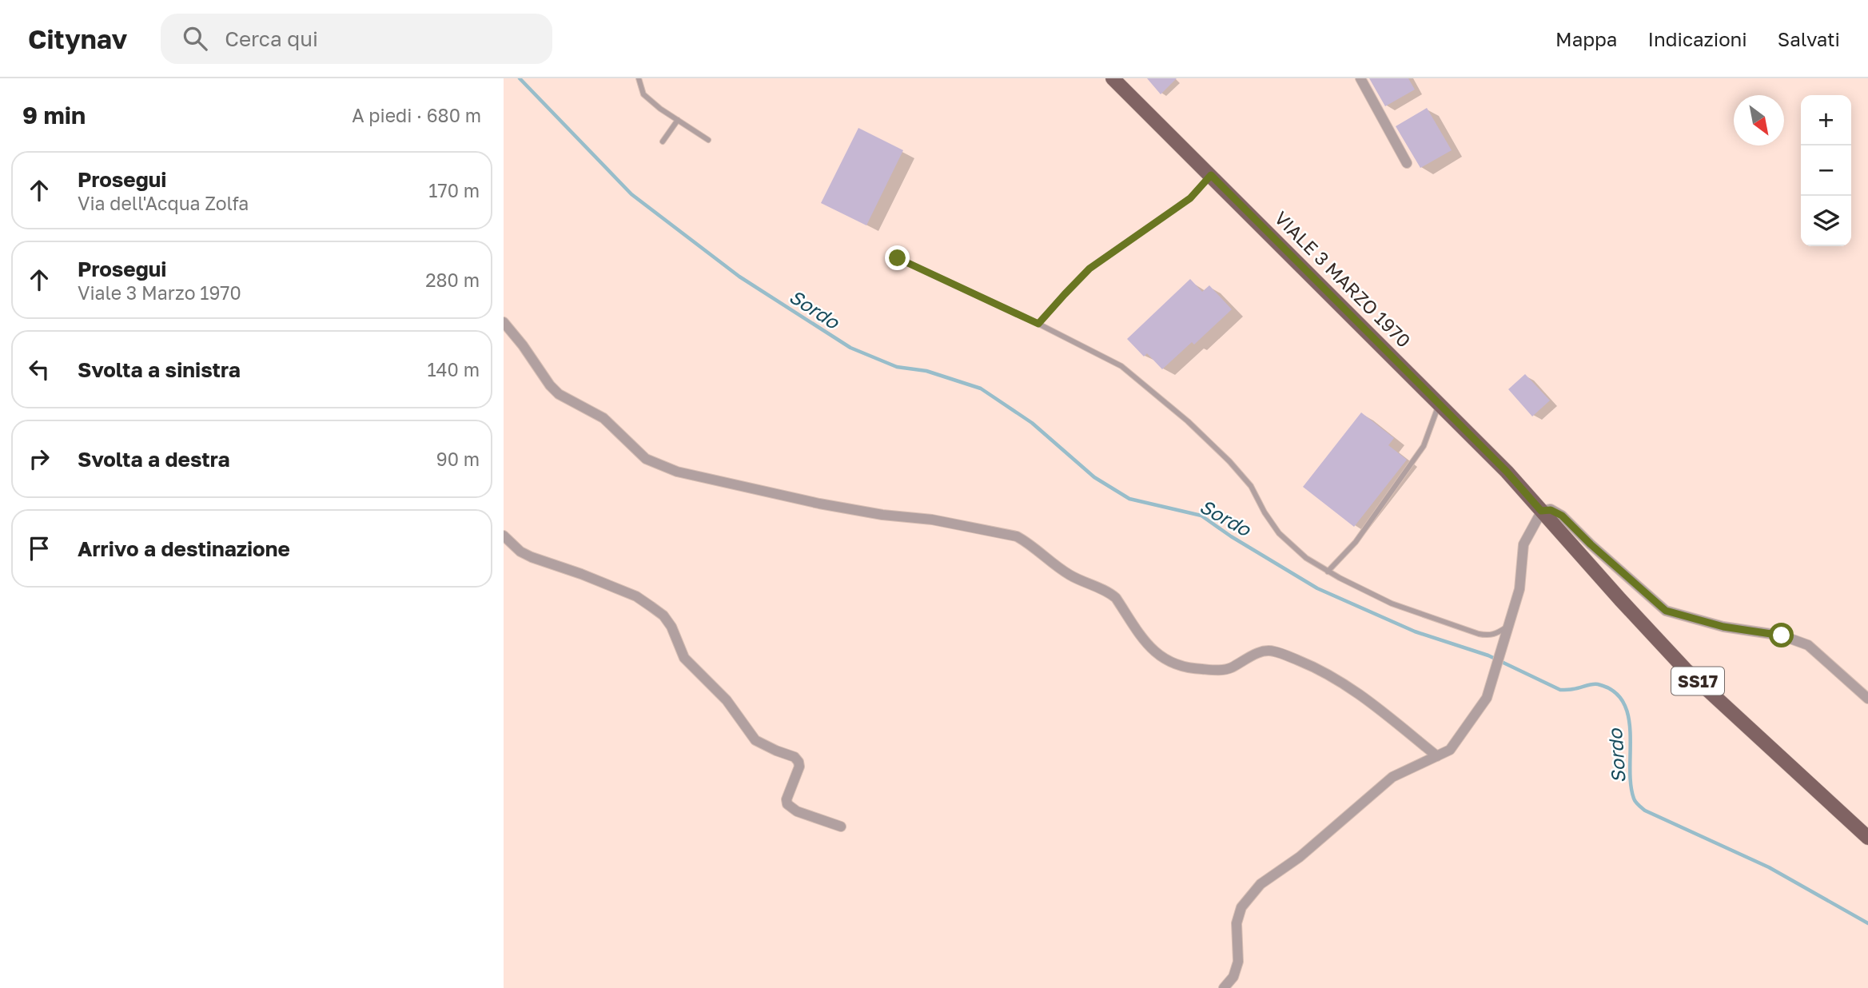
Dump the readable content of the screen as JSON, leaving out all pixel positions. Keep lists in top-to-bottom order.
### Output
{
  "streets": {
    "main road": ["VIALE 3 MARZO 1970", "SS17"]
  },
  "crossings": [
    ["VIALE 3 MARZO 1970", "SS17"]
  ],
  "water": ["Sordo"],
  "north": "bottom right",
  "page": {
    "header": "Citynav",
    "search": "Cerca qui",
    "nav": ["Mappa", "Indicazioni", "Salvati"],
    "heading": ["9 min", "A piedi · 680 m"],
    "map_buttons": ["+", "−"],
    "list": [
      ["Prosegui", "Via dell'Acqua Zolfa", "170 m"],
      ["Prosegui", "Viale 3 Marzo 1970", "280 m"],
      ["Svolta a sinistra", "140 m"],
      ["Svolta a destra", "90 m"],
      "Arrivo a destinazione"
    ]
  }
}
